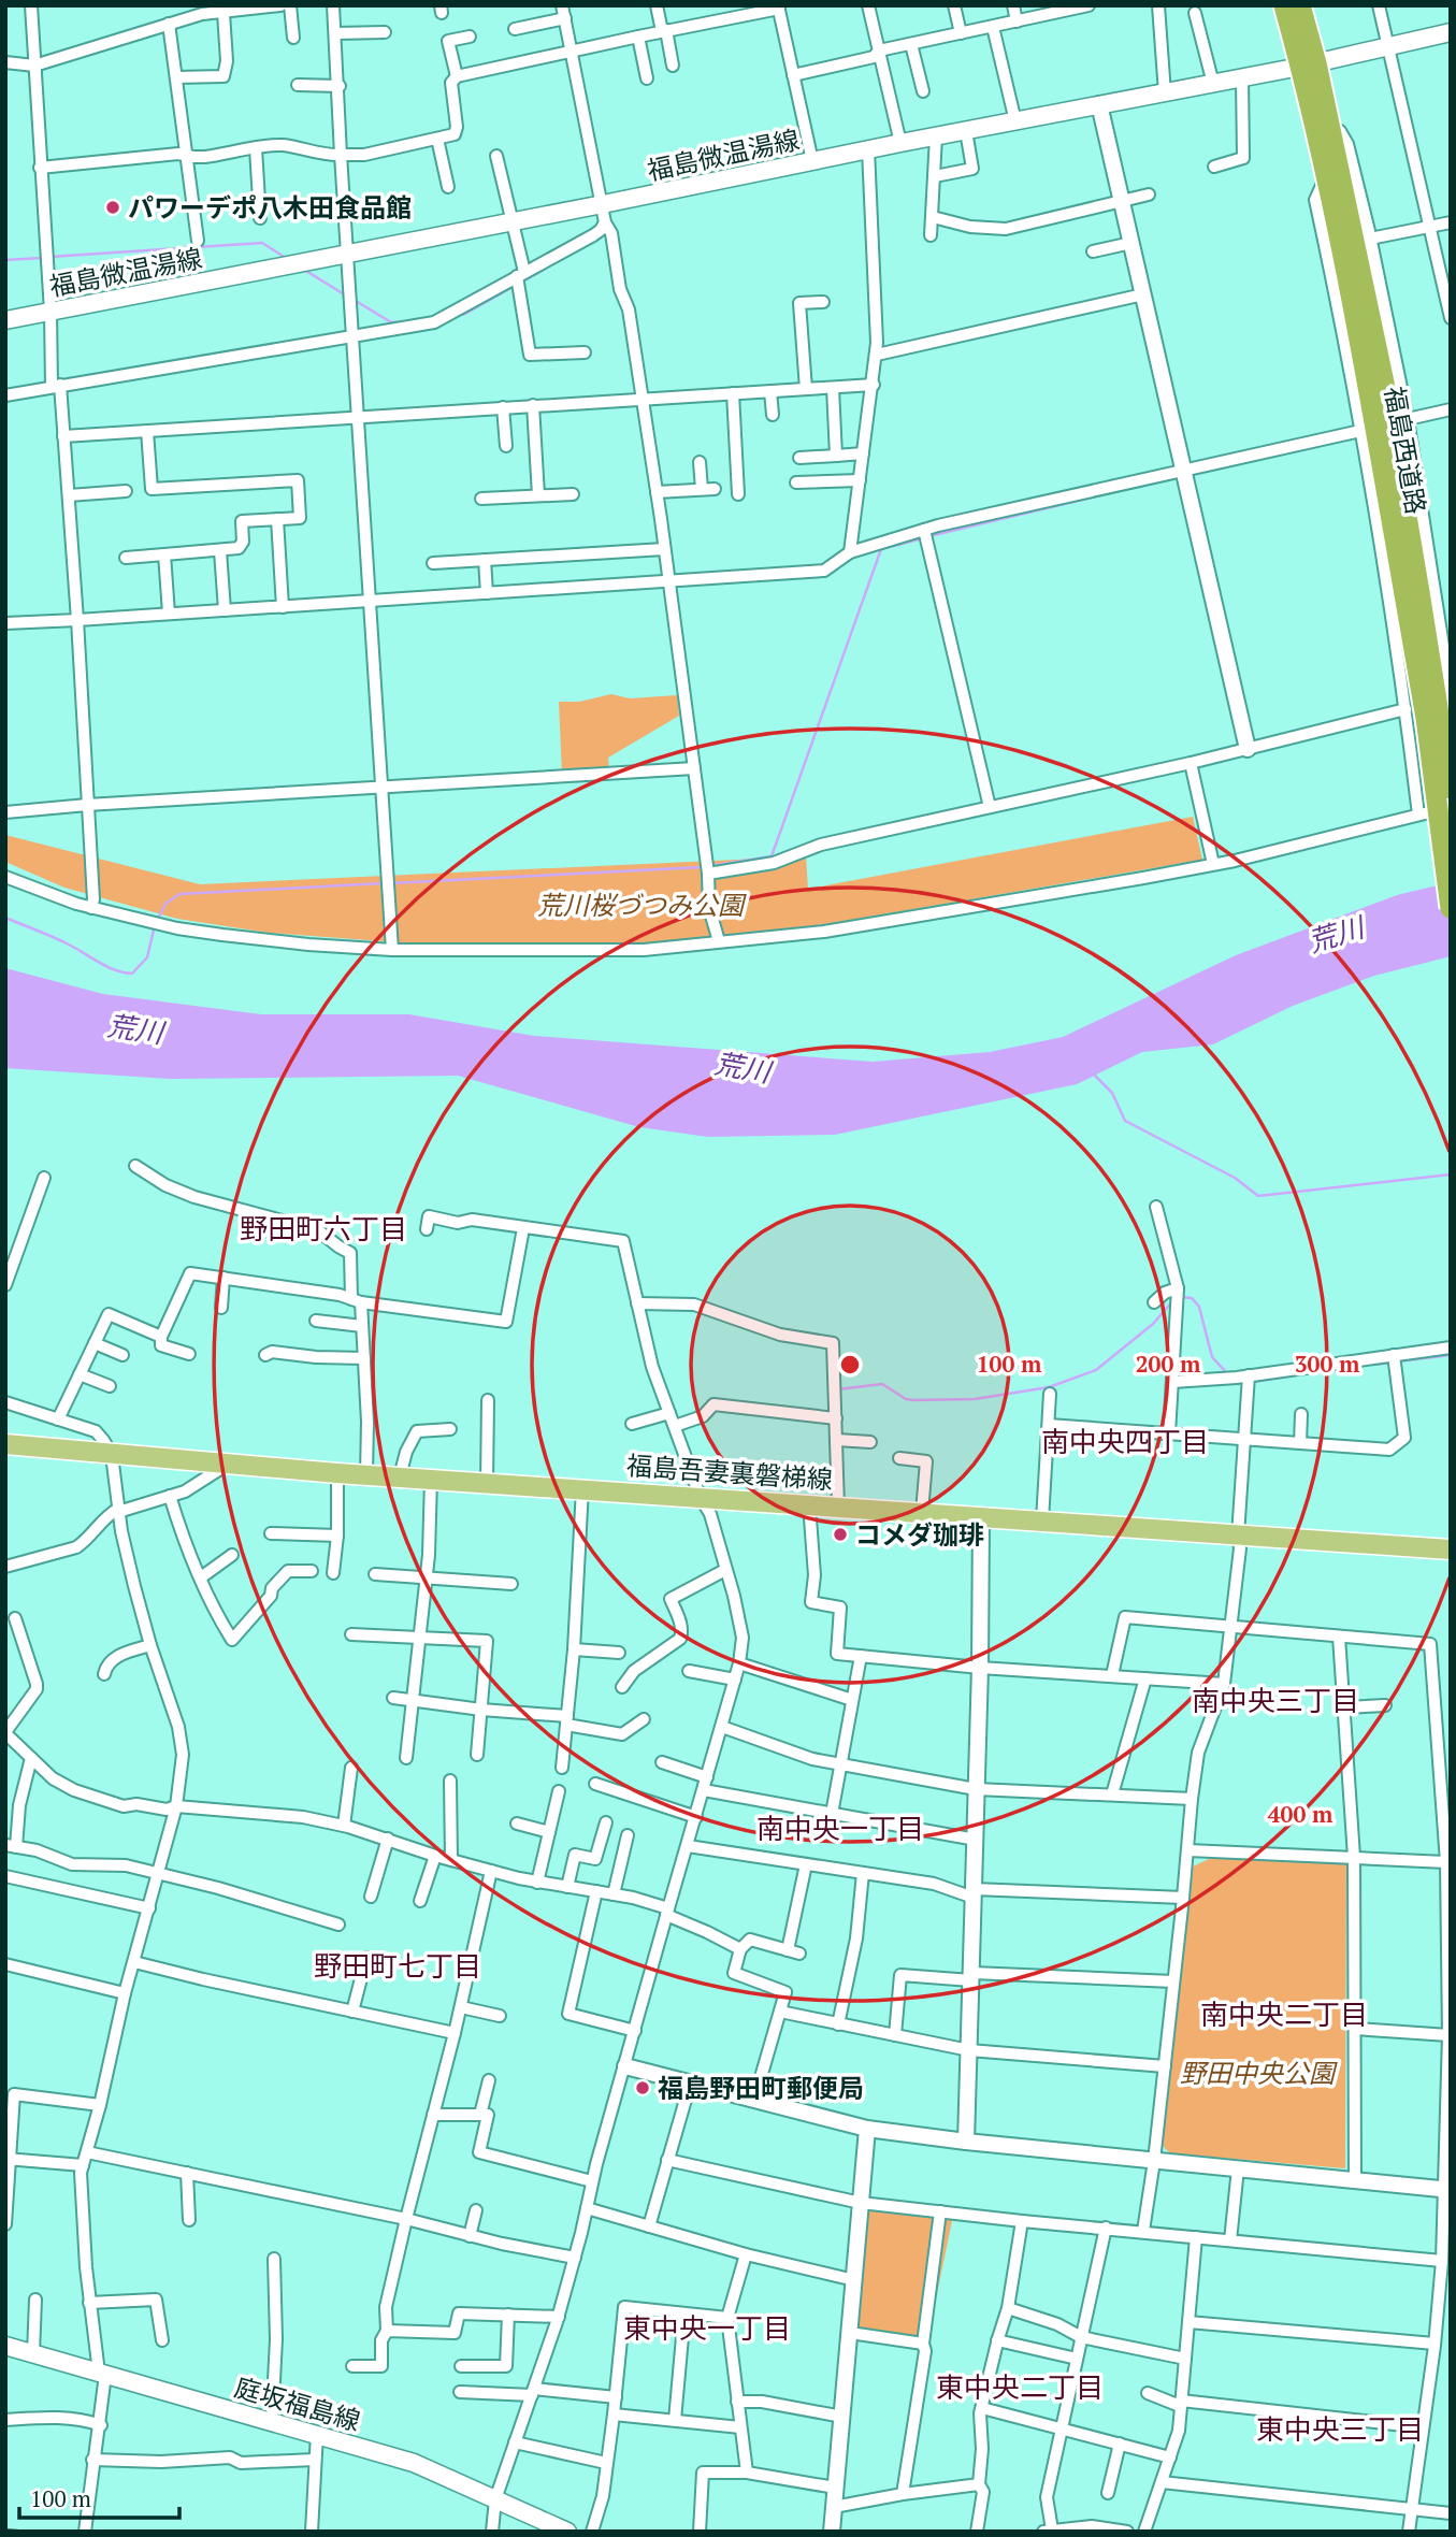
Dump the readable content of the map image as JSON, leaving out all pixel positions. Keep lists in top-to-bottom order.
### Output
{
  "streets": {
    "highway": ["福島西道路"],
    "main road": ["福島微温湯線", "福島吾妻裏磐梯線", "庭坂福島線"]
  },
  "crossings": [
    ["福島微温湯線", "福島西道路"]
  ],
  "districts": [
    "野田町六丁目",
    "南中央四丁目",
    "南中央三丁目",
    "南中央一丁目",
    "野田町七丁目",
    "南中央二丁目",
    "東中央一丁目",
    "東中央二丁目",
    "東中央三丁目"
  ],
  "water": ["荒川"],
  "parks": ["荒川桜づつみ公園", "野田中央公園"],
  "places": ["パワーデポ八木田食品館", "コメダ珈琲", "福島野田町郵便局"],
  "scale_bar": "100 m",
  "rings": [
    "100 m",
    "200 m",
    "300 m",
    "400 m"
  ]
}
